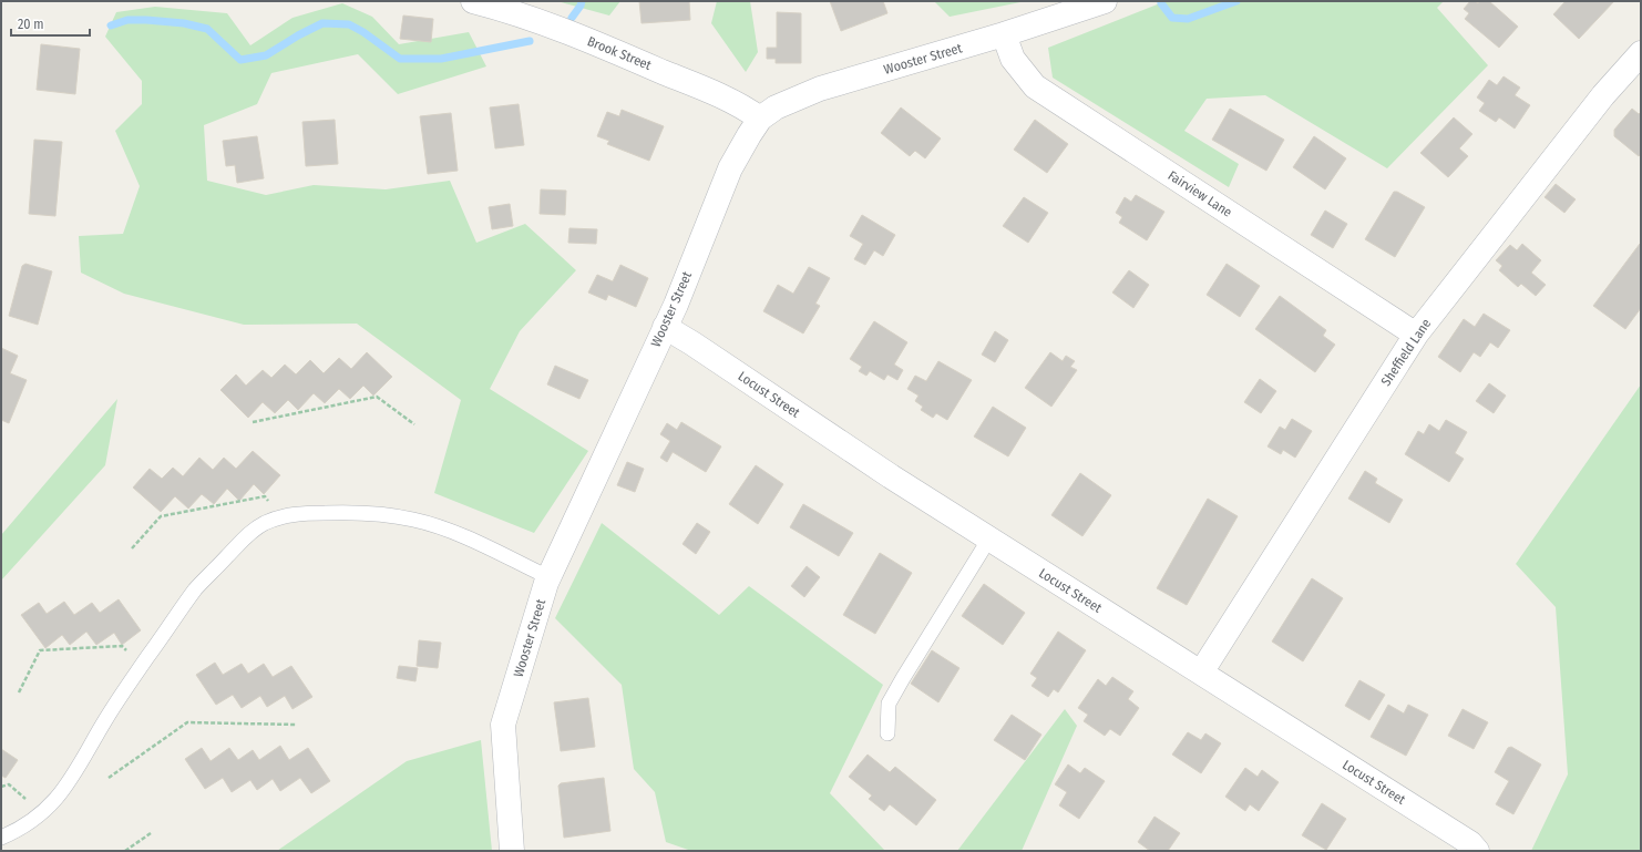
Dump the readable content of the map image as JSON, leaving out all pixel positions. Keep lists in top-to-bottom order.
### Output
{
  "streets": {
    "street": [
      "Brook Street",
      "Wooster Street",
      "Fairview Lane",
      "Sheffield Lane",
      "Locust Street"
    ]
  },
  "crossings": [
    ["Brook Street", "Wooster Street"],
    ["Wooster Street", "Fairview Lane"],
    ["Wooster Street", "Locust Street"],
    ["Fairview Lane", "Sheffield Lane"],
    ["Sheffield Lane", "Locust Street"]
  ],
  "scale_bar": "20 m"
}
